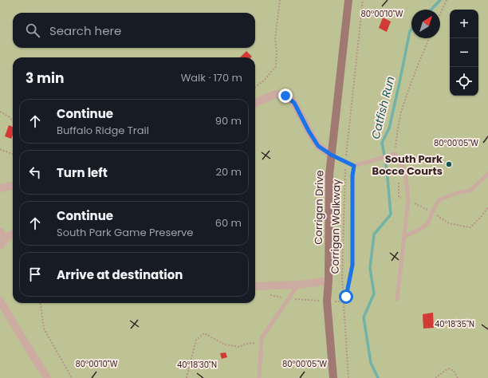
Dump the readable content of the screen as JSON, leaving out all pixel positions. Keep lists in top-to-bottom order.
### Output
{
  "streets": {
    "street": ["Corrigan Drive"],
    "path": ["Corrigan Walkway"]
  },
  "water": ["Catfish Run"],
  "places": ["South Park Bocce Courts"],
  "north": "top right",
  "page": {
    "map_buttons": ["+", "−"],
    "search": "Search here",
    "heading": ["3 min", "Walk · 170 m"],
    "list": [
      ["Continue", "Buffalo Ridge Trail", "90 m"],
      ["Turn left", "20 m"],
      ["Continue", "South Park Game Preserve", "60 m"],
      "Arrive at destination"
    ]
  },
  "coordinates": [
    "80°00'10\"W",
    "80°00'05\"W",
    "40°18'35\"N",
    "40°18'30\"N"
  ]
}
